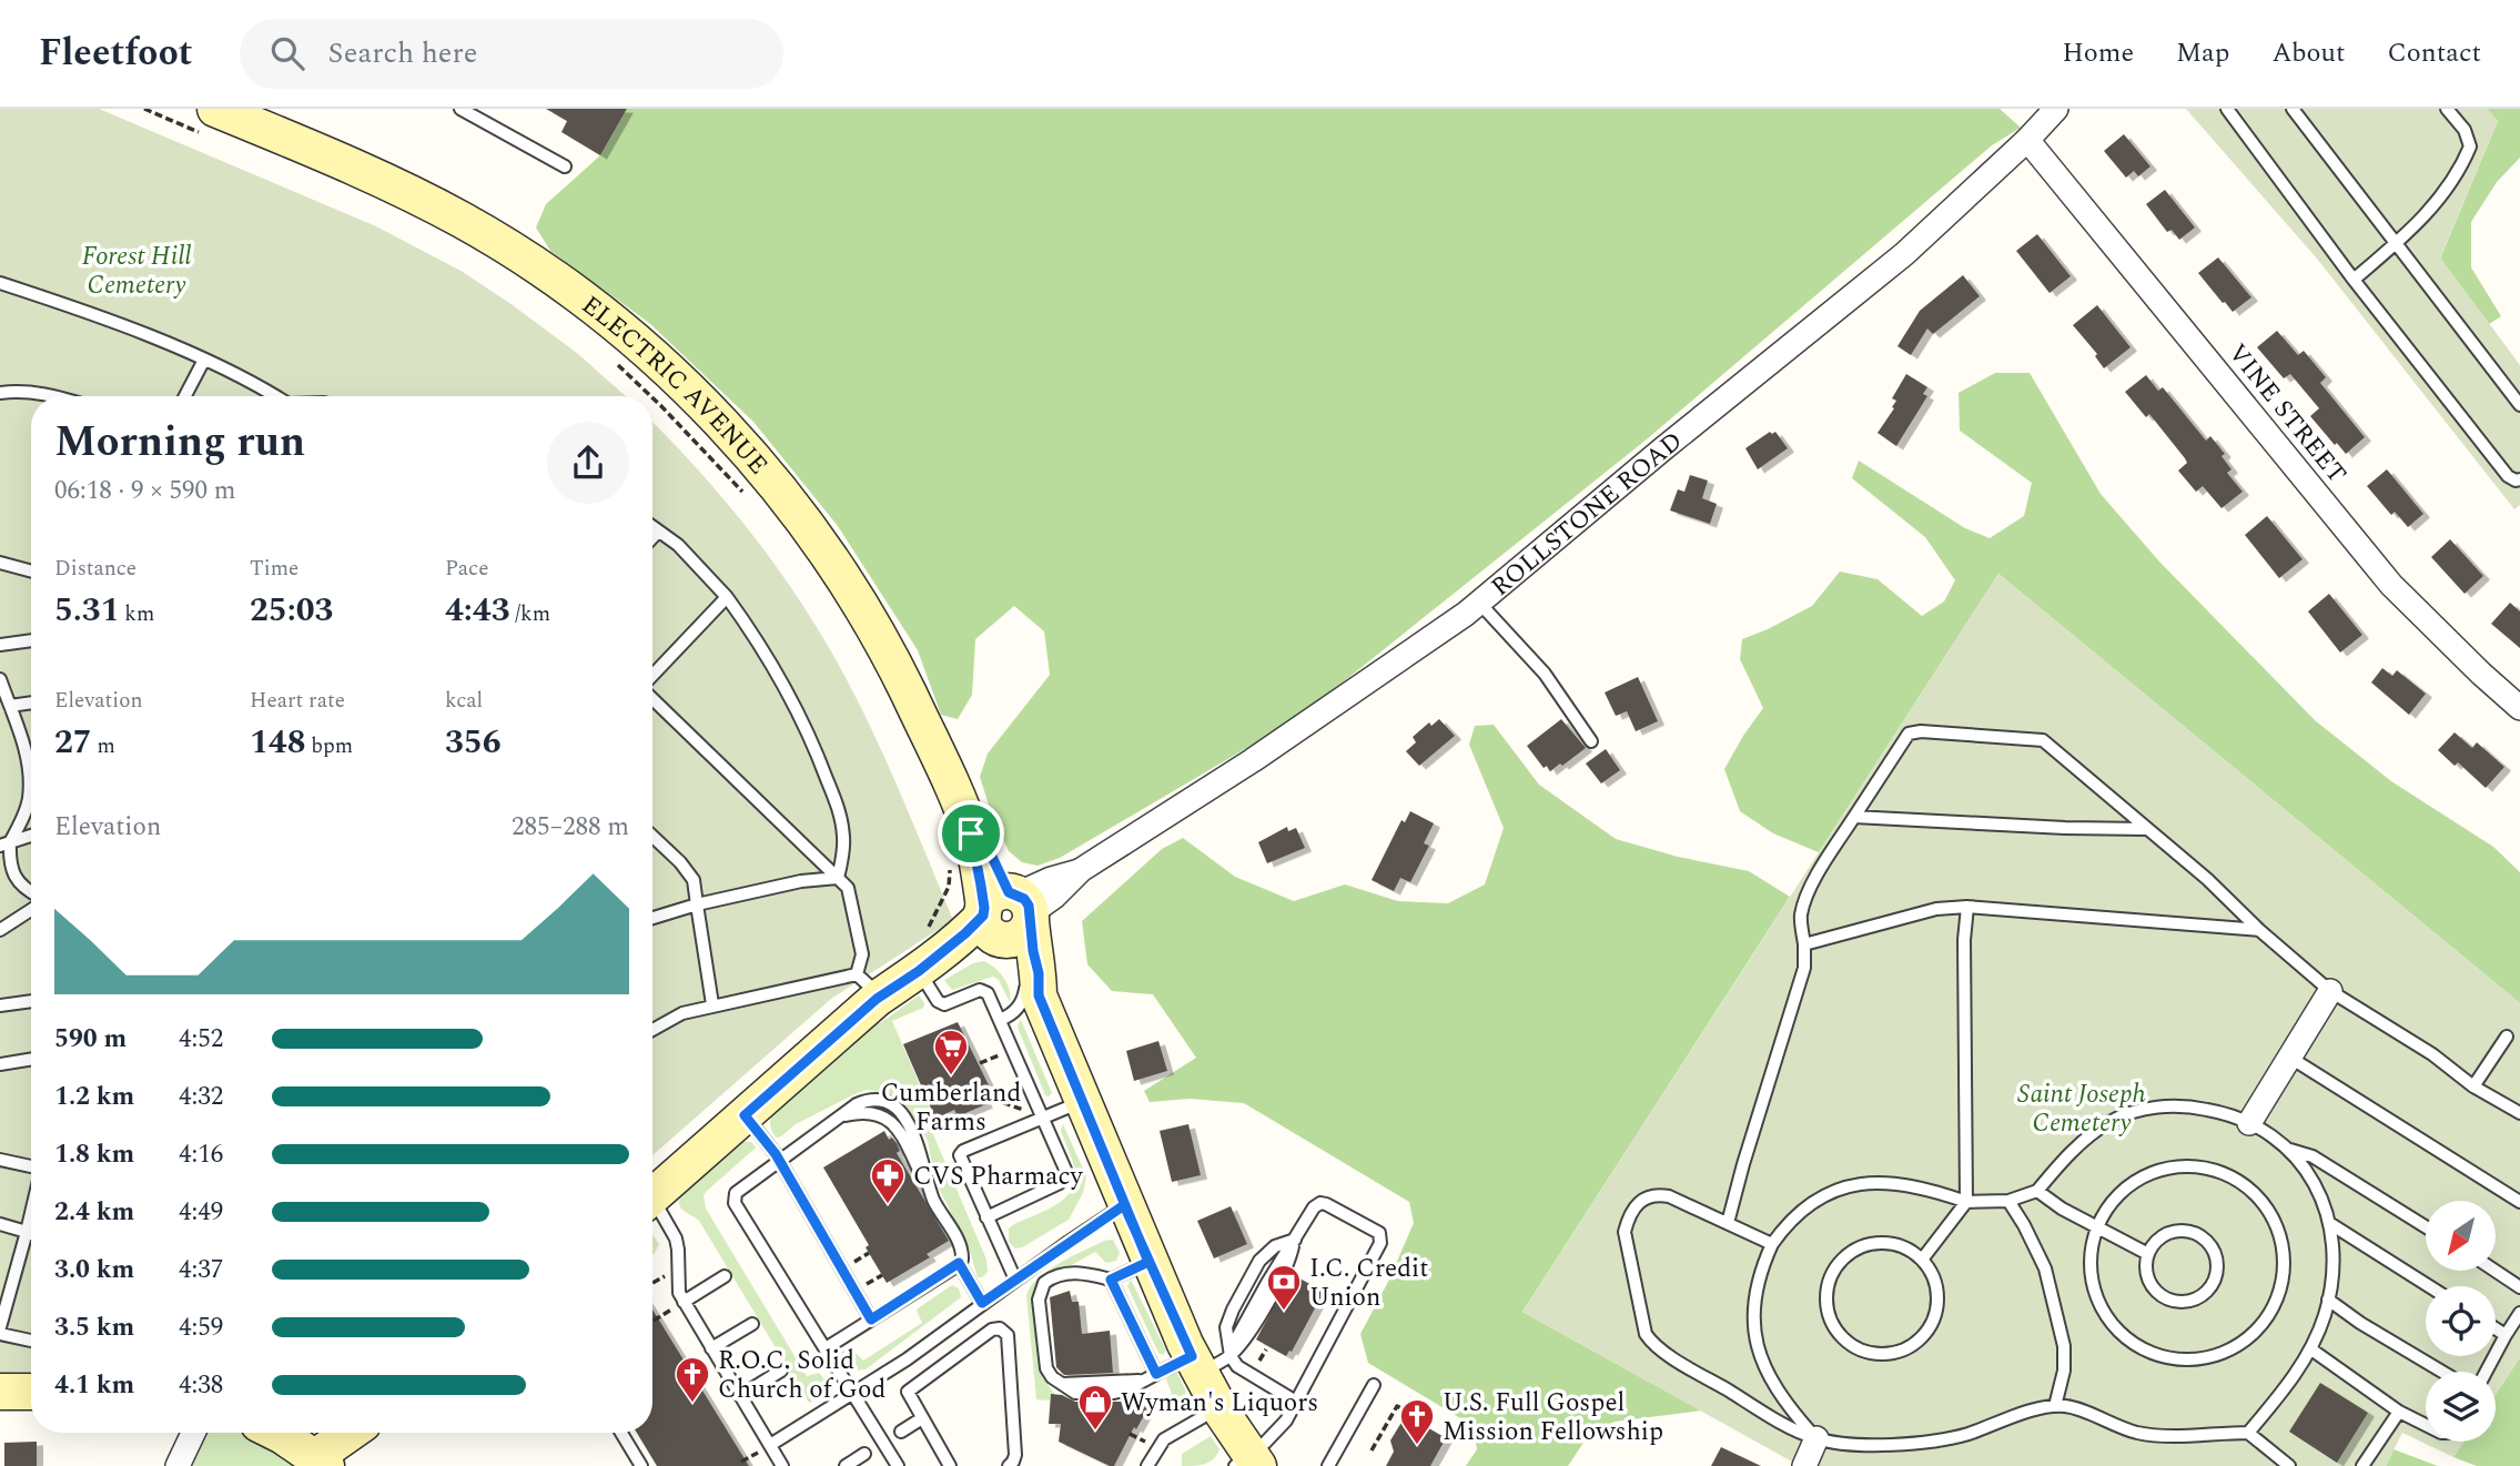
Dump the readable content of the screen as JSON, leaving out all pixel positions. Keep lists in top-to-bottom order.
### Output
{
  "streets": {
    "main road": ["ELECTRIC AVENUE", "ROLLSTONE ROAD"],
    "street": ["VINE STREET"]
  },
  "crossings": [
    ["ELECTRIC AVENUE", "ROLLSTONE ROAD"],
    ["VINE STREET", "ROLLSTONE ROAD"]
  ],
  "parks": ["Forest Hill Cemetery", "Saint Joseph Cemetery"],
  "places": {
    "supermarket": ["Cumberland Farms"],
    "pharmacy": ["CVS Pharmacy"],
    "bank": ["I.C. Credit Union"],
    "church": ["R.O.C. Solid Church of God", "U.S. Full Gospel Mission Fellowship"],
    "shop": ["Wyman's Liquors"]
  },
  "north": "bottom left",
  "page": {
    "header": "Fleetfoot",
    "search": "Search here",
    "nav": [
      "Home",
      "Map",
      "About",
      "Contact"
    ],
    "heading": ["Morning run", "06:18 · 9 × 590 m"],
    "stats": [
      ["Distance", "5.31 km"],
      ["Time", "25:03"],
      ["Pace", "4:43 /km"],
      ["Elevation", "27 m"],
      ["Heart rate", "148 bpm"],
      ["kcal", "356"]
    ],
    "chart": ["Elevation", "285–288 m"],
    "list": [
      {
        "name": "590 m",
        "note": "4:52"
      },
      {
        "name": "1.2 km",
        "note": "4:32"
      },
      {
        "name": "1.8 km",
        "note": "4:16"
      },
      {
        "name": "2.4 km",
        "note": "4:49"
      },
      {
        "name": "3.0 km",
        "note": "4:37"
      },
      {
        "name": "3.5 km",
        "note": "4:59"
      },
      {
        "name": "4.1 km",
        "note": "4:38"
      }
    ]
  }
}
